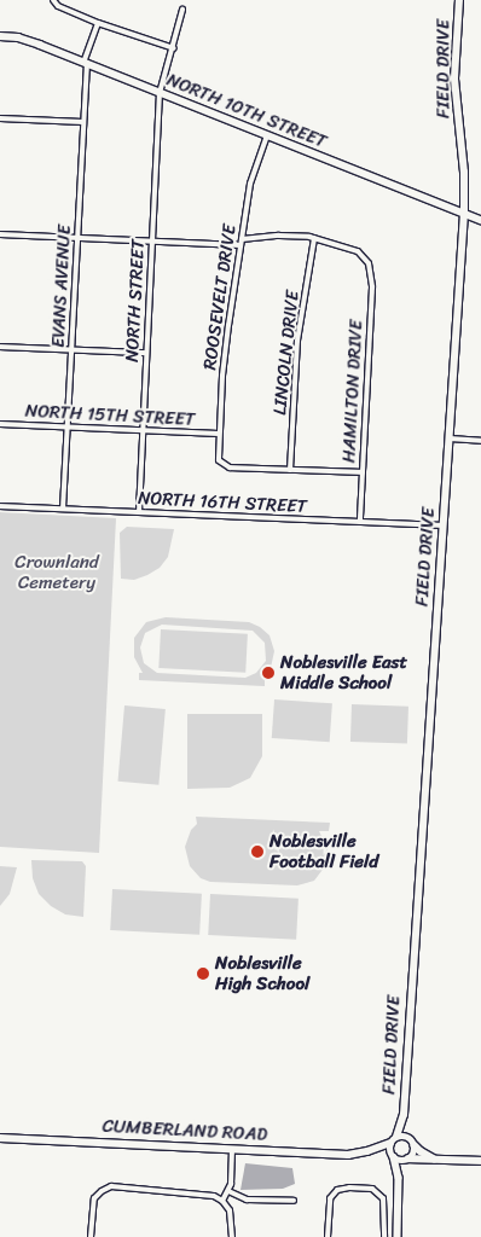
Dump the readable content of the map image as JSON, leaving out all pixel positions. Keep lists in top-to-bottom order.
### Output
{
  "streets": {
    "street": [
      "FIELD DRIVE",
      "NORTH 10TH STREET",
      "EVANS AVENUE",
      "ROOSEVELT DRIVE",
      "NORTH STREET",
      "LINCOLN DRIVE",
      "HAMILTON DRIVE",
      "NORTH 15TH STREET",
      "NORTH 16TH STREET",
      "CUMBERLAND ROAD"
    ]
  },
  "crossings": [
    ["FIELD DRIVE", "NORTH 10TH STREET"],
    ["FIELD DRIVE", "NORTH 16TH STREET"],
    ["NORTH 10TH STREET", "EVANS AVENUE"],
    ["NORTH 10TH STREET", "ROOSEVELT DRIVE"],
    ["NORTH 10TH STREET", "NORTH STREET"],
    ["EVANS AVENUE", "NORTH 15TH STREET"],
    ["EVANS AVENUE", "NORTH 16TH STREET"],
    ["ROOSEVELT DRIVE", "LINCOLN DRIVE"],
    ["ROOSEVELT DRIVE", "NORTH 15TH STREET"],
    ["NORTH STREET", "NORTH 15TH STREET"],
    ["NORTH STREET", "NORTH 16TH STREET"],
    ["LINCOLN DRIVE", "HAMILTON DRIVE"],
    ["HAMILTON DRIVE", "NORTH 16TH STREET"]
  ],
  "parks": ["Crownland Cemetery"],
  "places": ["Noblesville East Middle School", "Noblesville Football Field", "Noblesville High School"]
}
